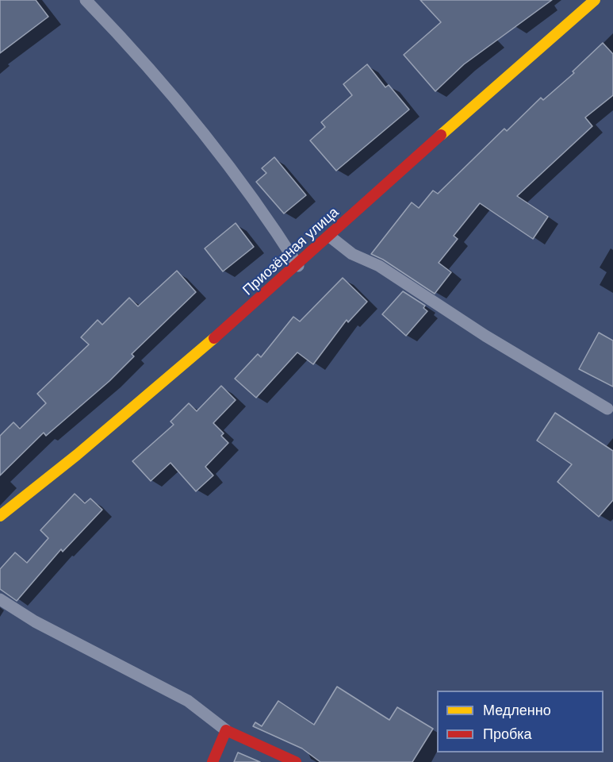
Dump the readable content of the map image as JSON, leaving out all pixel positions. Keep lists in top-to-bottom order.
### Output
{
  "streets": {
    "street": ["Приозёрная улица"]
  },
  "legend": ["Медленно", "Пробка"]
}
